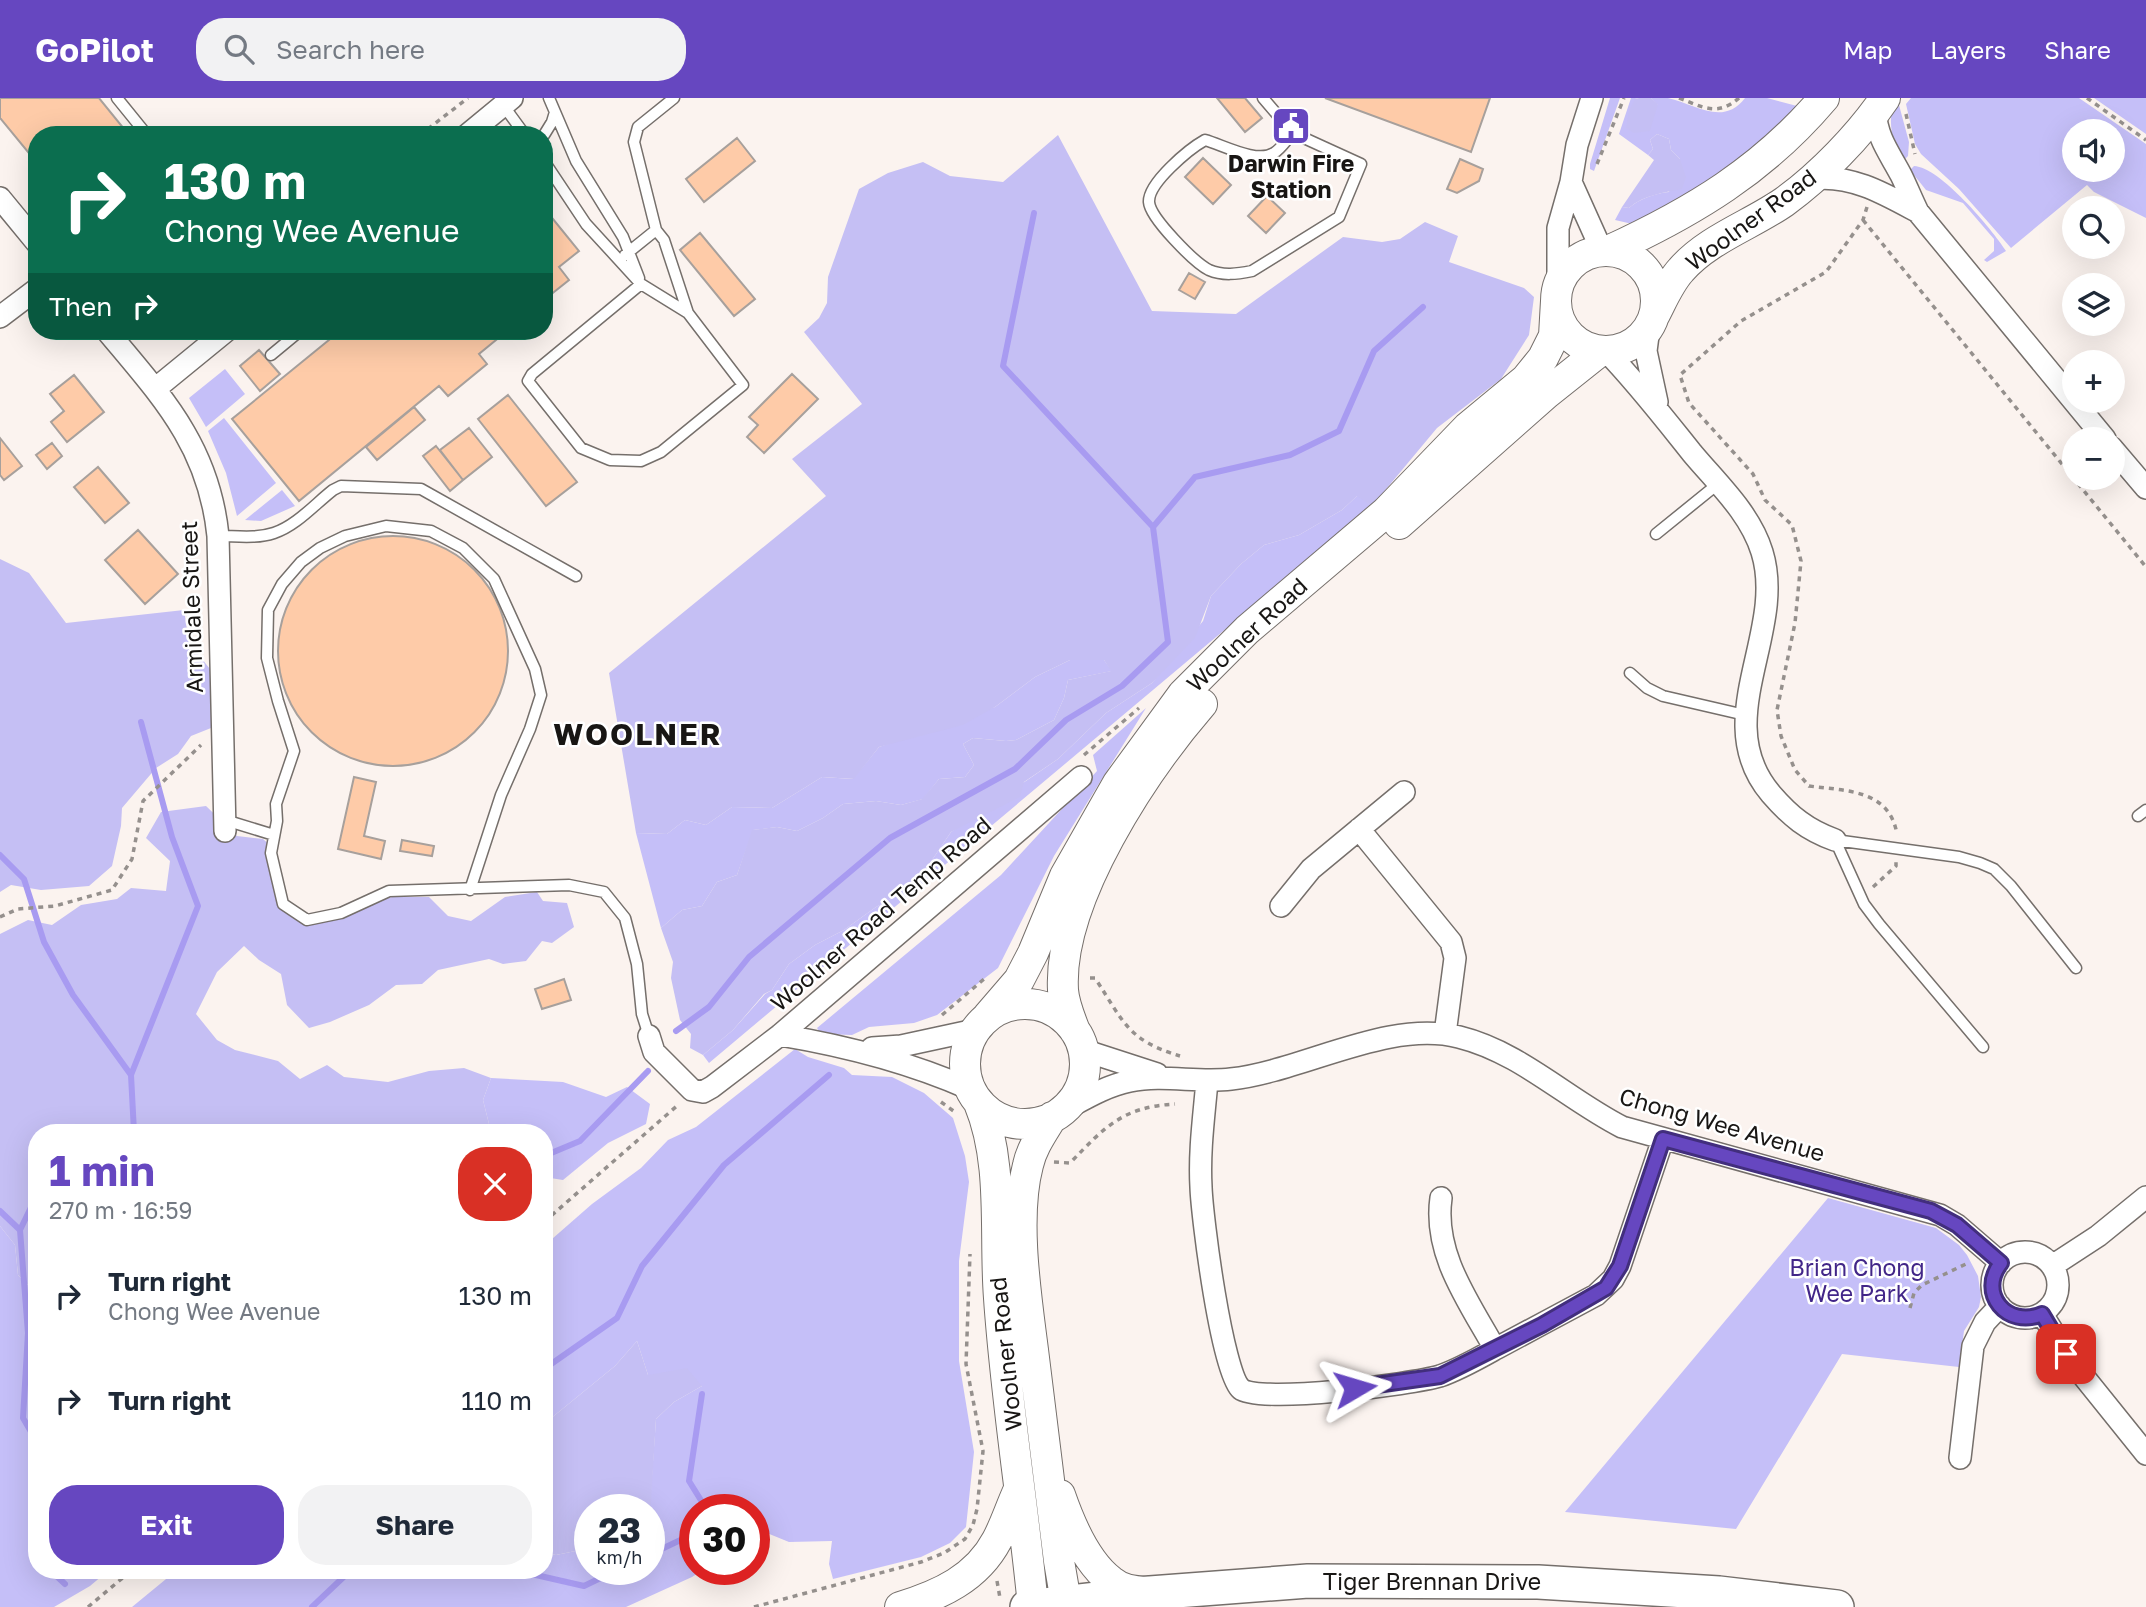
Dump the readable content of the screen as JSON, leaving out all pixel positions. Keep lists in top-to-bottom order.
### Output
{
  "streets": {
    "main road": ["Woolner Road", "Tiger Brennan Drive"],
    "street": ["Armidale Street", "Woolner Road Temp Road", "Chong Wee Avenue"]
  },
  "crossings": [
    ["Woolner Road", "Chong Wee Avenue"],
    ["Woolner Road", "Tiger Brennan Drive"]
  ],
  "districts": ["WOOLNER"],
  "parks": ["Brian Chong Wee Park"],
  "places": {
    "public building": ["Darwin Fire Station"]
  },
  "page": {
    "header": "GoPilot",
    "search": "Search here",
    "nav": ["Map", "Layers", "Share"],
    "map_buttons": ["+", "−"],
    "turn": ["130 m", "Chong Wee Avenue"],
    "then": "Then",
    "heading": ["1 min", "270 m · 16:59"],
    "list": [
      {
        "name": "Turn right",
        "note": "Chong Wee Avenue",
        "value": "130 m"
      },
      {
        "name": "Turn right",
        "value": "110 m"
      }
    ],
    "buttons": ["Exit", "Share"],
    "speed": "23 km/h",
    "limit": "30"
  }
}
